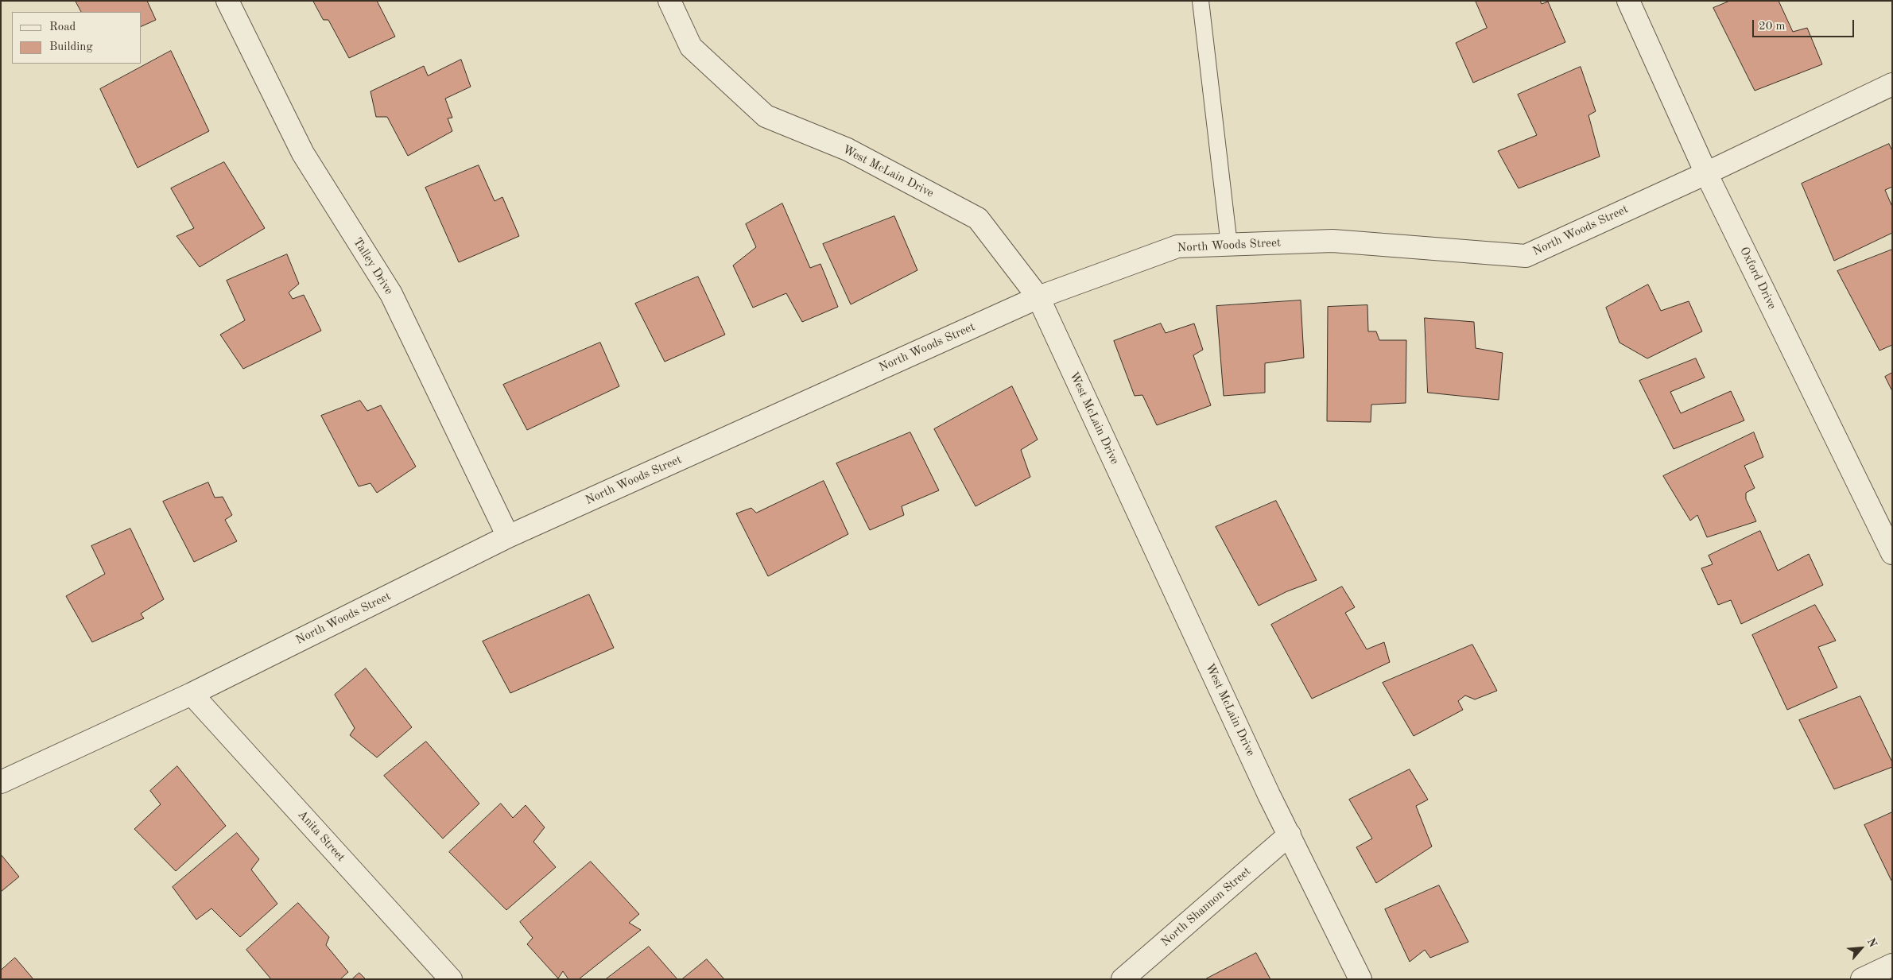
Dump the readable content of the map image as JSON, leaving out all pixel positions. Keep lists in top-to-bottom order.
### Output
{
  "streets": {
    "street": [
      "West McLain Drive",
      "North Woods Street",
      "Talley Drive",
      "Oxford Drive",
      "Anita Street",
      "North Shannon Street"
    ]
  },
  "crossings": [
    ["West McLain Drive", "North Woods Street"],
    ["West McLain Drive", "North Shannon Street"],
    ["North Woods Street", "Talley Drive"],
    ["North Woods Street", "Oxford Drive"],
    ["North Woods Street", "Anita Street"]
  ],
  "legend": ["Road", "Building"],
  "scale_bar": "20 m",
  "north": "top right"
}
